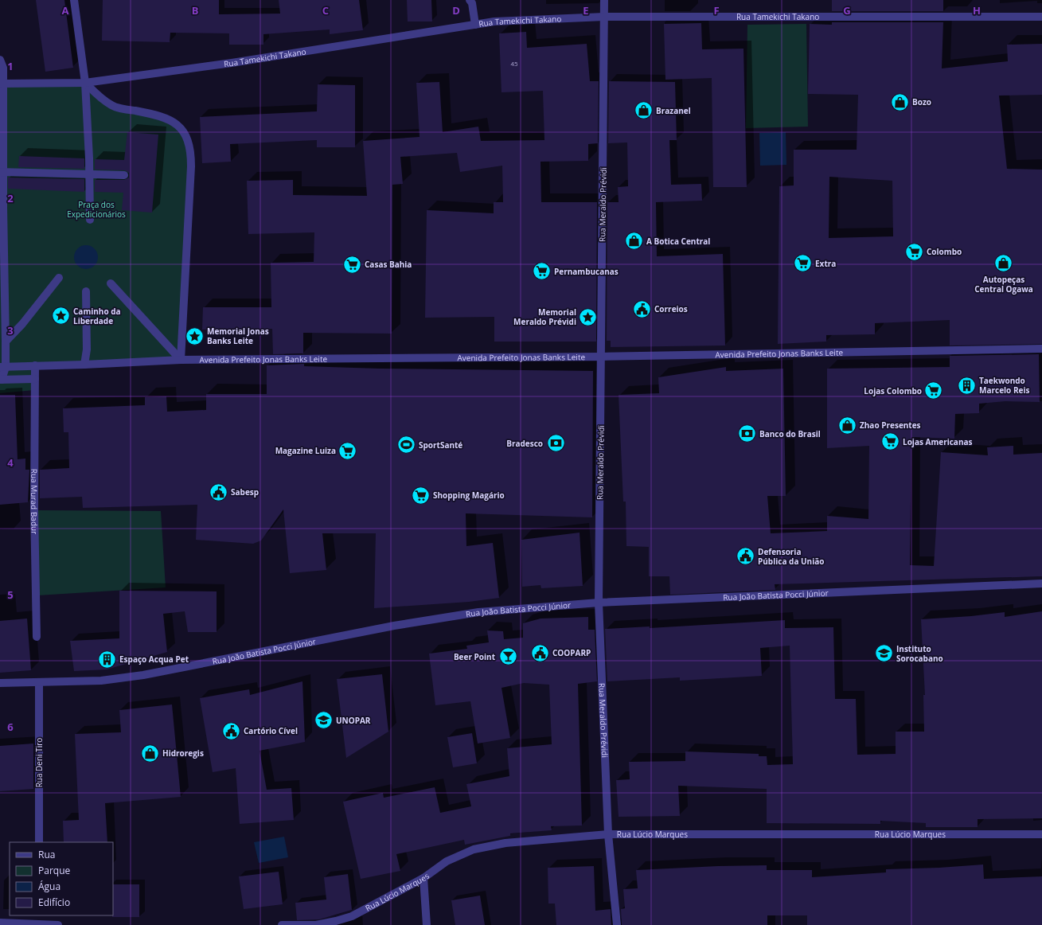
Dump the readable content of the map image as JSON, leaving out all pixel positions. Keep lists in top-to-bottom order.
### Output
{
  "streets": {
    "street": [
      "Rua Tamekichi Takano",
      "Rua Meraldo Prévidi",
      "Avenida Prefeito Jonas Banks Leite",
      "Rua Murad Badur",
      "Rua João Batista Pocci Júnior",
      "Rua Deni Tiro",
      "Rua Lúcio Marques"
    ]
  },
  "crossings": [
    ["Rua Tamekichi Takano", "Rua Meraldo Prévidi"],
    ["Rua Meraldo Prévidi", "Avenida Prefeito Jonas Banks Leite"],
    ["Rua Meraldo Prévidi", "Rua João Batista Pocci Júnior"],
    ["Rua Meraldo Prévidi", "Rua Lúcio Marques"],
    ["Avenida Prefeito Jonas Banks Leite", "Rua Murad Badur"],
    ["Rua João Batista Pocci Júnior", "Rua Deni Tiro"]
  ],
  "parks": ["Praça dos Expedicionários"],
  "places": {
    "shop": [
      "Bozo",
      "Brazanel",
      "A Botica Central",
      "Autopeças Central Ogawa",
      "Zhao Presentes",
      "Hidroregis"
    ],
    "supermarket": [
      "Colombo",
      "Extra",
      "Casas Bahia",
      "Pernambucanas",
      "Lojas Colombo",
      "Lojas Americanas",
      "Magazine Luiza",
      "Shopping Magário"
    ],
    "public building": [
      "Correios",
      "Sabesp",
      "Defensoria Pública da União",
      "COOPARP",
      "Cartório Cível"
    ],
    "place": ["Caminho da Liberdade", "Memorial Meraldo Prévidi", "Memorial Jonas Banks Leite"],
    "building": ["Taekwondo Marcelo Reis", "Espaço Acqua Pet"],
    "bank": ["Banco do Brasil", "Bradesco"],
    "sports": ["SportSanté"],
    "school or university": ["Instituto Sorocabano", "UNOPAR"],
    "bar": ["Beer Point"]
  },
  "house_numbers": ["45"],
  "legend": [
    "Rua",
    "Parque",
    "Água",
    "Edifício"
  ],
  "grid": {
    "columns": [
      "A",
      "B",
      "C",
      "D",
      "E",
      "F",
      "G",
      "H"
    ],
    "rows": [
      "1",
      "2",
      "3",
      "4",
      "5",
      "6"
    ]
  }
}
